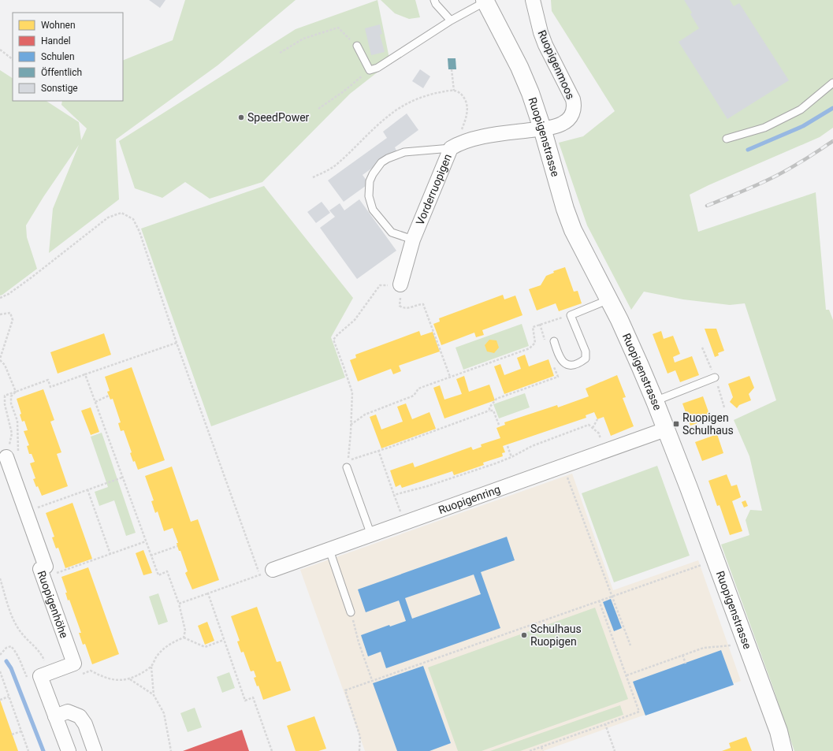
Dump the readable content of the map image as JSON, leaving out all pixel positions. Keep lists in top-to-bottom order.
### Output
{
  "streets": {
    "street": [
      "Ruopigenmoos",
      "Ruopigenstrasse",
      "Vorderruopigen",
      "Ruopigenring",
      "Ruopigenhöhe"
    ]
  },
  "crossings": [
    ["Ruopigenmoos", "Ruopigenstrasse"],
    ["Ruopigenstrasse", "Ruopigenring"]
  ],
  "places": {
    "other": ["SpeedPower", "Schulhaus Ruopigen"],
    "transit": ["Ruopigen Schulhaus"]
  },
  "legend": [
    "Wohnen",
    "Handel",
    "Schulen",
    "Öffentlich",
    "Sonstige"
  ]
}
